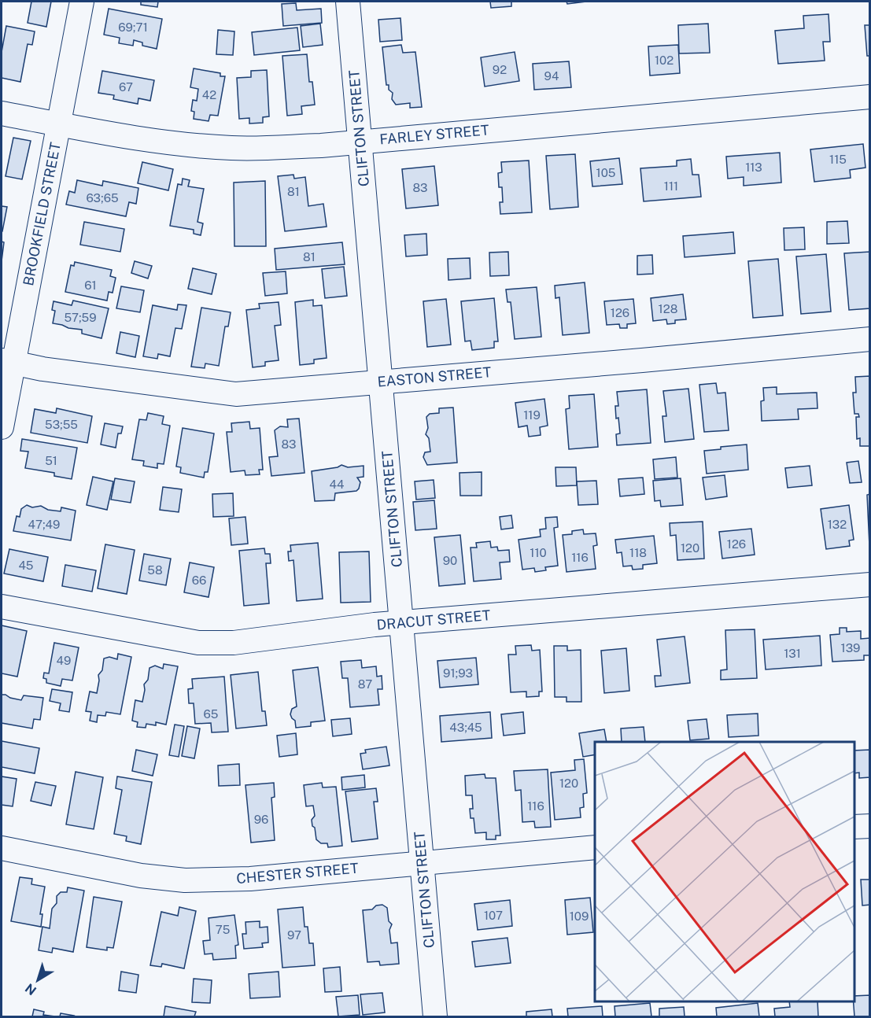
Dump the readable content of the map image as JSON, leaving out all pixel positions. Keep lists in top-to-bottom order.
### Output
{
  "streets": {
    "street": [
      "CLIFTON STREET",
      "FARLEY STREET",
      "BROOKFIELD STREET",
      "EASTON STREET",
      "DRACUT STREET",
      "CHESTER STREET"
    ]
  },
  "crossings": [
    ["CLIFTON STREET", "FARLEY STREET"],
    ["CLIFTON STREET", "EASTON STREET"],
    ["CLIFTON STREET", "DRACUT STREET"],
    ["CLIFTON STREET", "CHESTER STREET"],
    ["FARLEY STREET", "BROOKFIELD STREET"],
    ["BROOKFIELD STREET", "EASTON STREET"]
  ],
  "house_numbers": [
    "69;71",
    "102",
    "92",
    "94",
    "67",
    "42",
    "115",
    "113",
    "105",
    "111",
    "83",
    "81",
    "63;65",
    "81",
    "61",
    "128",
    "126",
    "57;59",
    "119",
    "53;55",
    "83",
    "51",
    "44",
    "47;49",
    "132",
    "126",
    "120",
    "110",
    "118",
    "116",
    "90",
    "45",
    "58",
    "66",
    "139",
    "131",
    "49",
    "91;93",
    "87",
    "65",
    "43;45",
    "120",
    "116",
    "96",
    "107",
    "109",
    "75",
    "97"
  ],
  "north": "bottom left"
}
